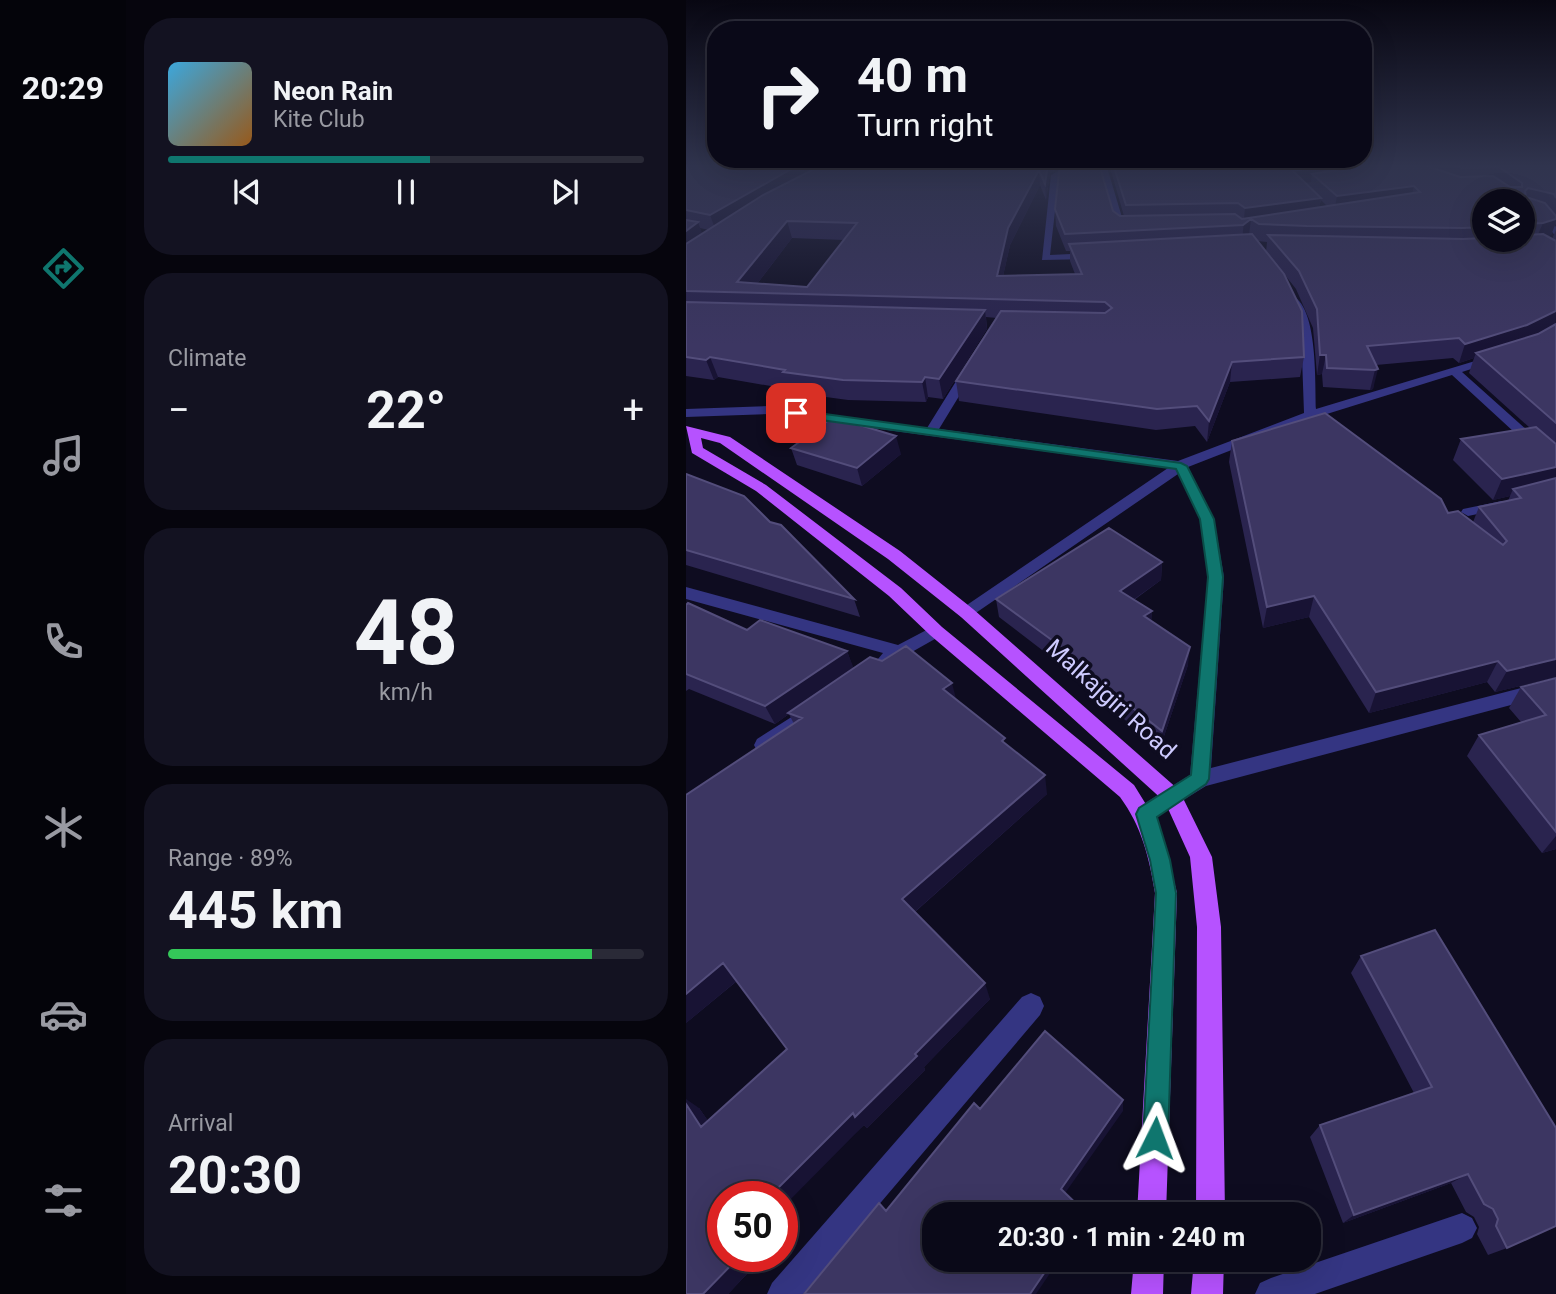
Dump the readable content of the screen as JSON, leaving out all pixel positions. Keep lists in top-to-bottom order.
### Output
{
  "streets": {
    "main road": ["Malkajgiri Road"]
  },
  "page": {
    "tabs": "20:29",
    "turn": ["40 m", "Turn right"],
    "song": ["Neon Rain", "Kite Club"],
    "tile": [
      "Climate",
      ["48", "km/h"],
      ["Range · 89%", "445 km"],
      ["Arrival", "20:30"]
    ],
    "heat": ["−", "22°", "+"],
    "limit": "50",
    "trip": "20:30 · 1 min · 240 m"
  }
}
